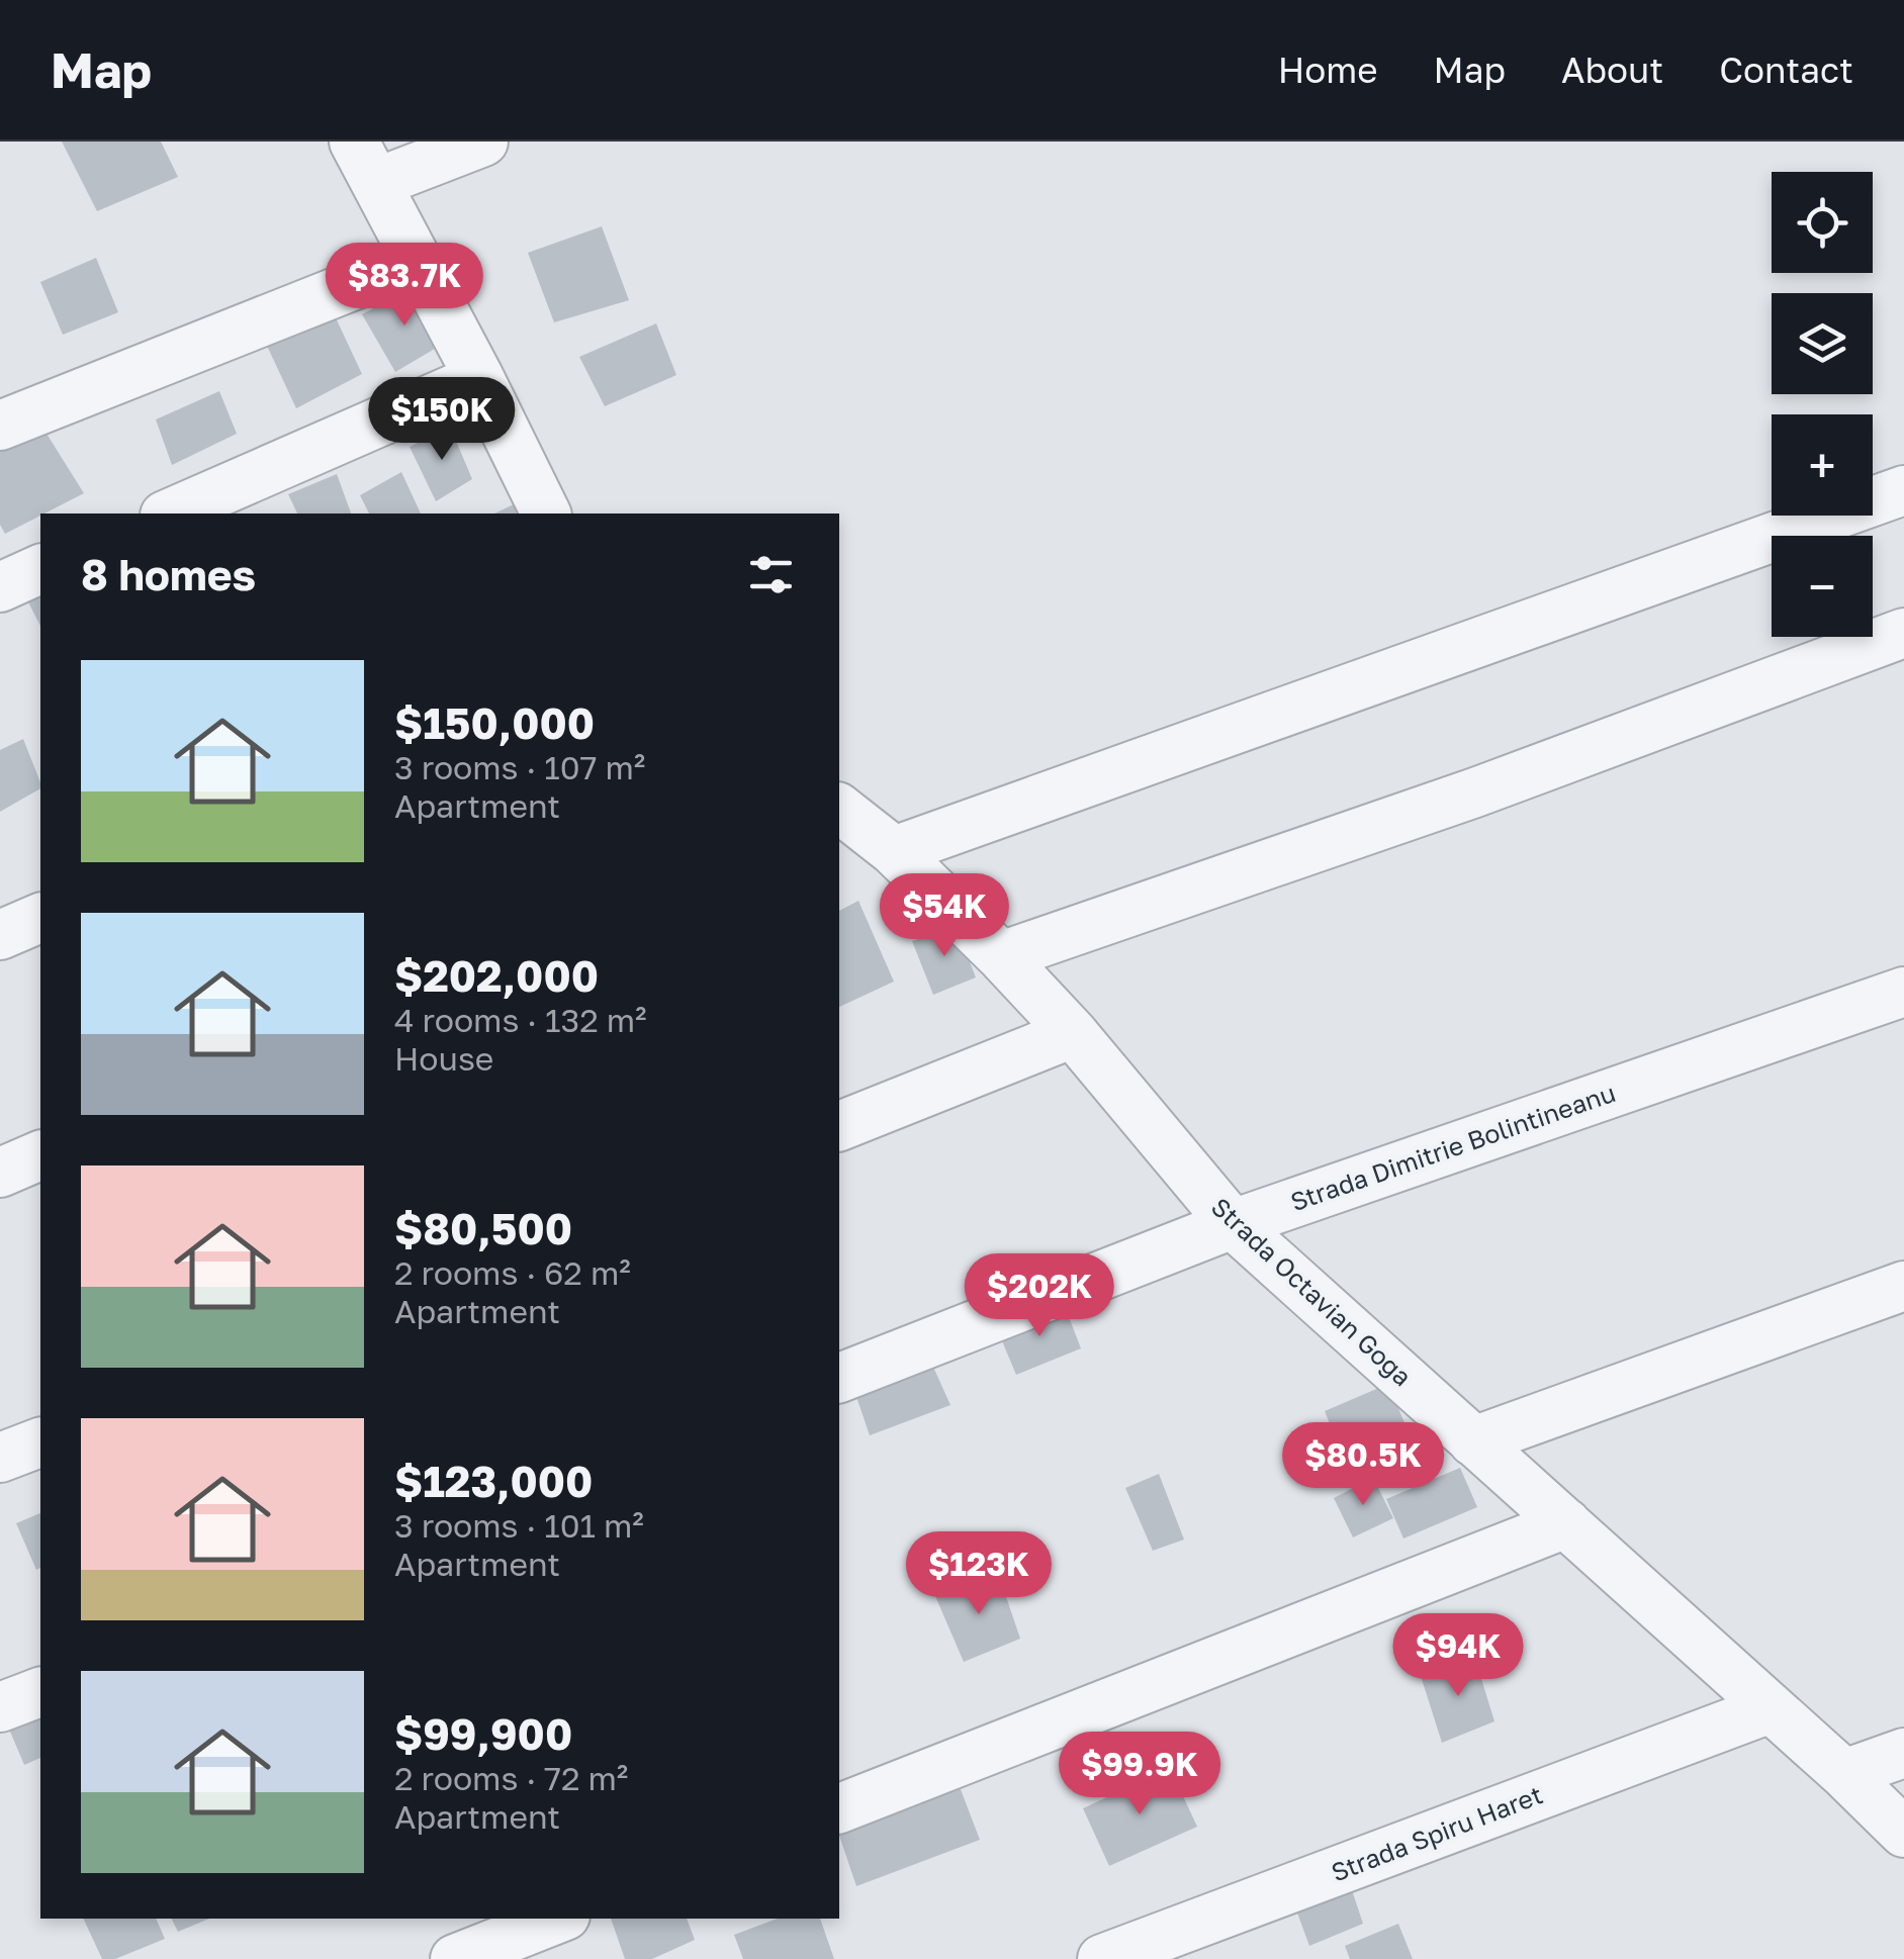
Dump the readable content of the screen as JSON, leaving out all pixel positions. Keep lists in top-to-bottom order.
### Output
{
  "streets": {
    "street": ["Strada Dimitrie Bolintineanu", "Strada Octavian Goga", "Strada Spiru Haret"]
  },
  "crossings": [
    ["Strada Dimitrie Bolintineanu", "Strada Octavian Goga"],
    ["Strada Octavian Goga", "Strada Spiru Haret"]
  ],
  "page": {
    "header": "Map",
    "nav": [
      "Home",
      "Map",
      "About",
      "Contact"
    ],
    "map_buttons": ["+", "−"],
    "price": [
      "$83.7K",
      "$150K",
      "$54K",
      "$202K",
      "$80.5K",
      "$123K",
      "$94K",
      "$99.9K"
    ],
    "heading": "8 homes",
    "list": [
      {
        "name": "$150,000",
        "note": "3 rooms · 107 m² · Apartment"
      },
      {
        "name": "$202,000",
        "note": "4 rooms · 132 m² · House"
      },
      {
        "name": "$80,500",
        "note": "2 rooms · 62 m² · Apartment"
      },
      {
        "name": "$123,000",
        "note": "3 rooms · 101 m² · Apartment"
      },
      {
        "name": "$99,900",
        "note": "2 rooms · 72 m² · Apartment"
      }
    ]
  }
}
